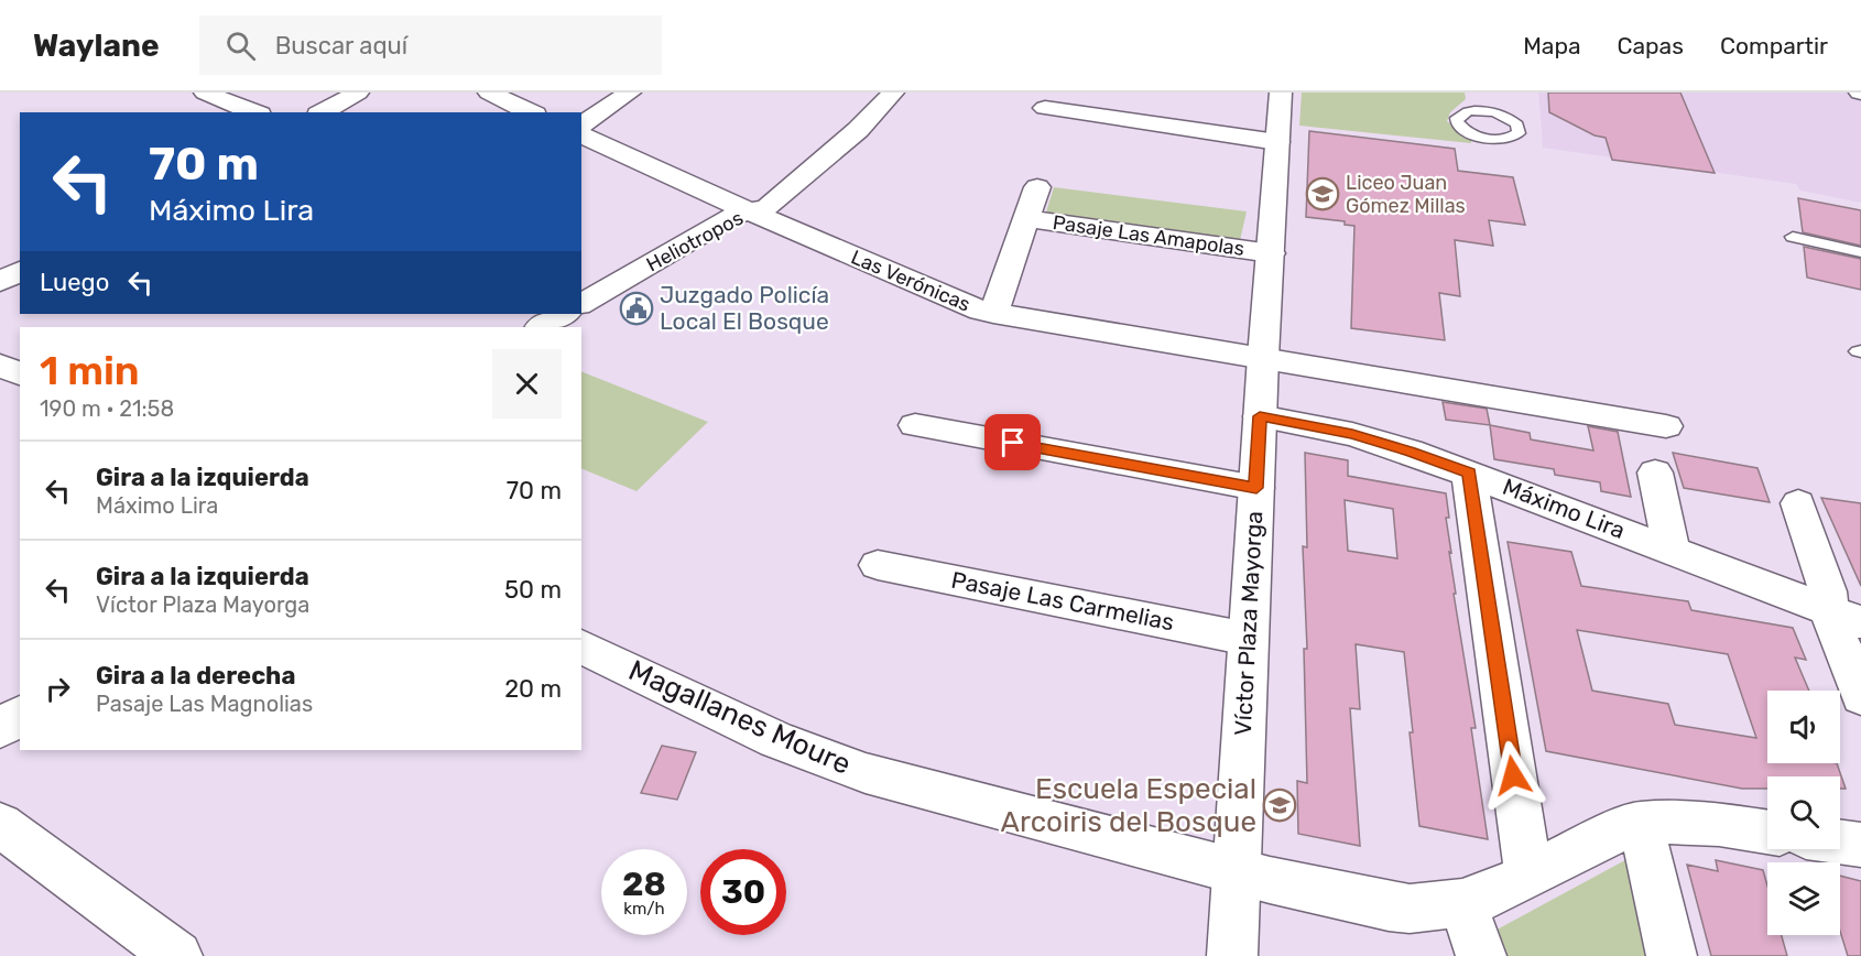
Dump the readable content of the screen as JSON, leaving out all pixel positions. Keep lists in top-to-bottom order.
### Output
{
  "streets": {
    "street": [
      "Pasaje Las Amapolas",
      "Heliotropos",
      "Las Verónicas",
      "Máximo Lira",
      "Pasaje Las Carmelias",
      "Víctor Plaza Mayorga",
      "Magallanes Moure"
    ]
  },
  "crossings": [
    ["Pasaje Las Amapolas", "Víctor Plaza Mayorga"],
    ["Heliotropos", "Las Verónicas"],
    ["Las Verónicas", "Víctor Plaza Mayorga"],
    ["Máximo Lira", "Víctor Plaza Mayorga"],
    ["Pasaje Las Carmelias", "Víctor Plaza Mayorga"],
    ["Víctor Plaza Mayorga", "Magallanes Moure"]
  ],
  "places": {
    "school or university": ["Liceo Juan Gómez Millas", "Escuela Especial Arcoiris del Bosque"],
    "public building": ["Juzgado Policía Local El Bosque"]
  },
  "page": {
    "header": "Waylane",
    "search": "Buscar aquí",
    "nav": ["Mapa", "Capas", "Compartir"],
    "turn": ["70 m", "Máximo Lira"],
    "then": "Luego",
    "heading": ["1 min", "190 m · 21:58"],
    "list": [
      {
        "name": "Gira a la izquierda",
        "note": "Máximo Lira",
        "value": "70 m"
      },
      {
        "name": "Gira a la izquierda",
        "note": "Víctor Plaza Mayorga",
        "value": "50 m"
      },
      {
        "name": "Gira a la derecha",
        "note": "Pasaje Las Magnolias",
        "value": "20 m"
      }
    ],
    "speed": "28 km/h",
    "limit": "30"
  }
}
